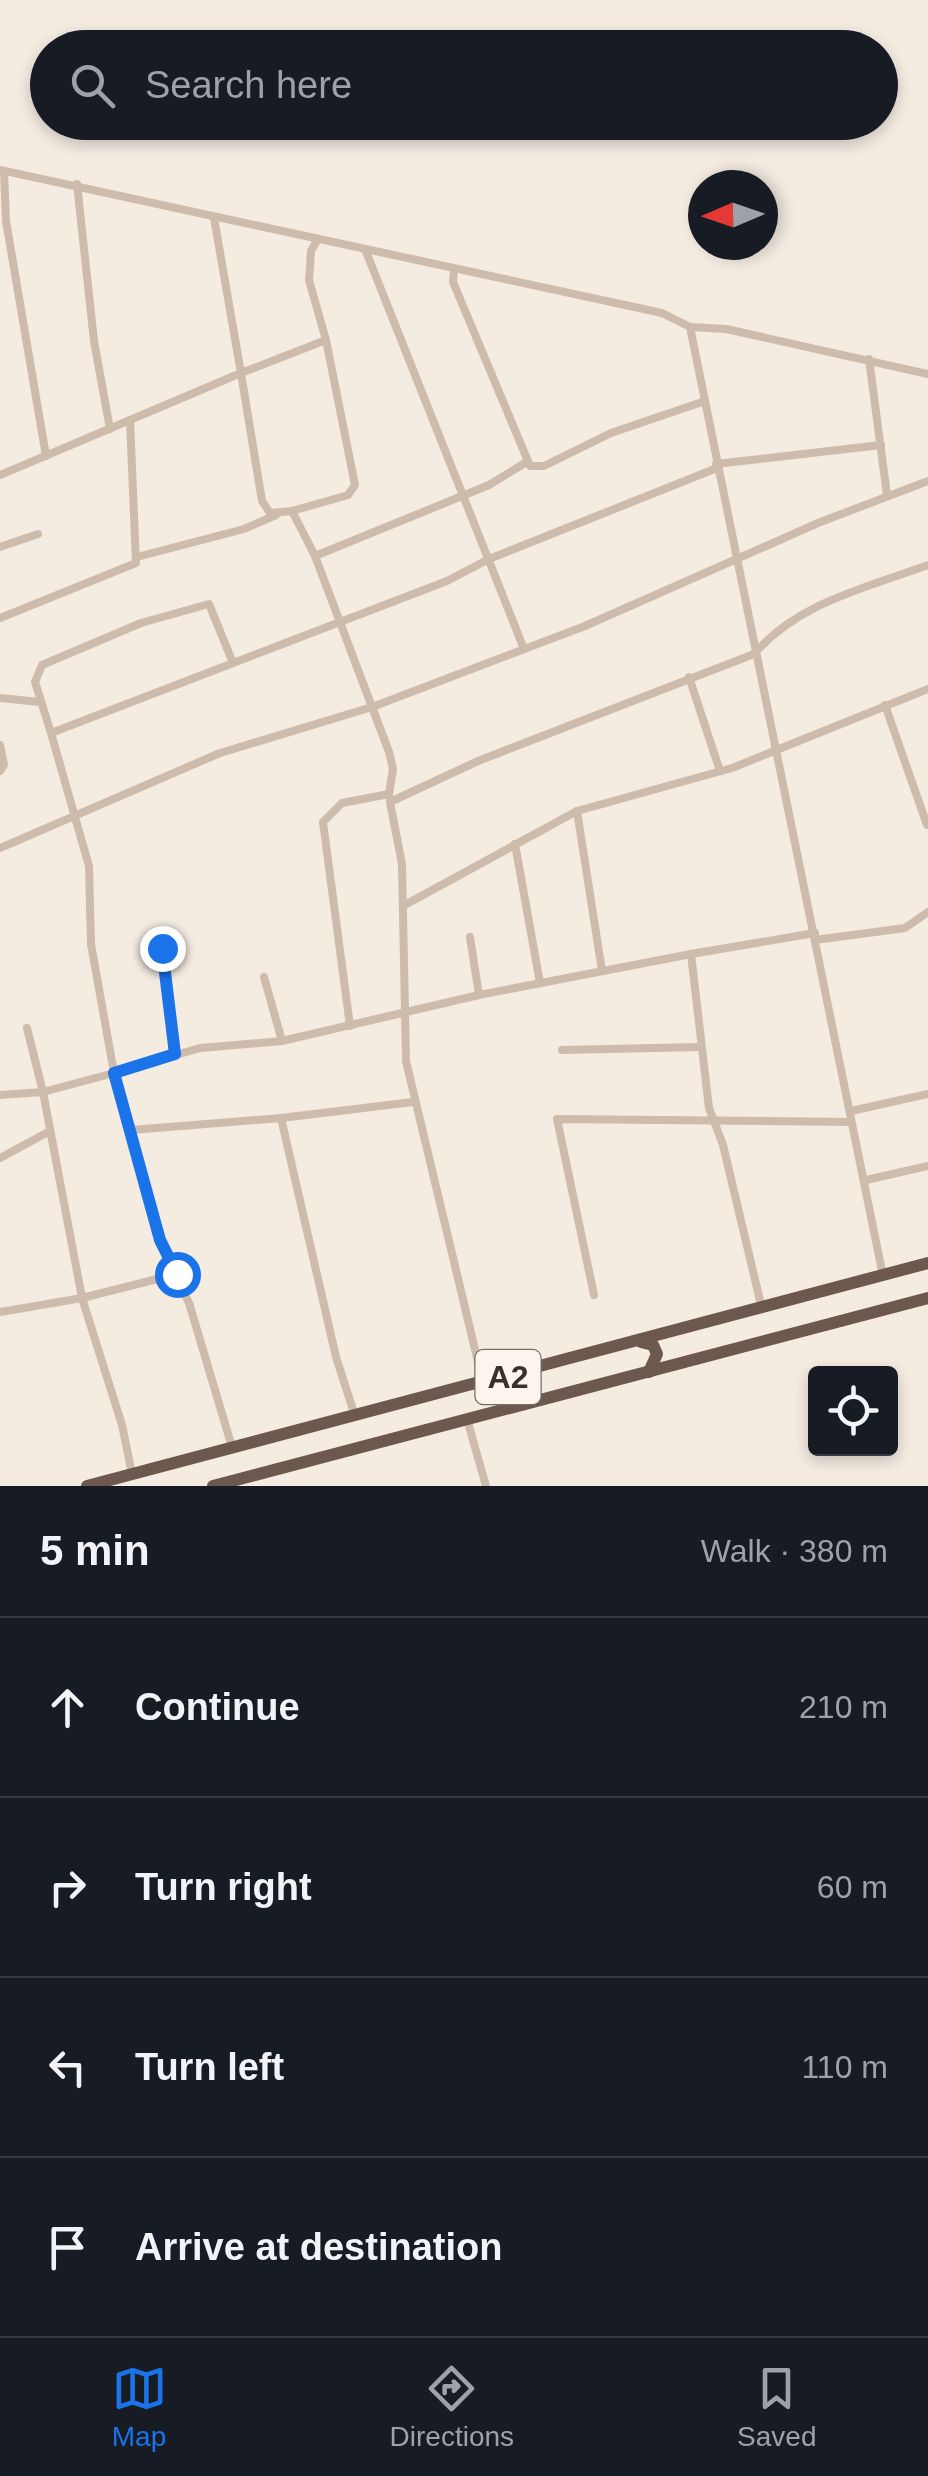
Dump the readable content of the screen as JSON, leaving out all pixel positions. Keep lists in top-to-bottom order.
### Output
{
  "streets": {
    "highway": ["A2"]
  },
  "north": "left",
  "page": {
    "search": "Search here",
    "heading": ["5 min", "Walk · 380 m"],
    "list": [
      ["Continue", "210 m"],
      ["Turn right", "60 m"],
      ["Turn left", "110 m"],
      "Arrive at destination"
    ],
    "nav": ["Map", "Directions", "Saved"]
  }
}
